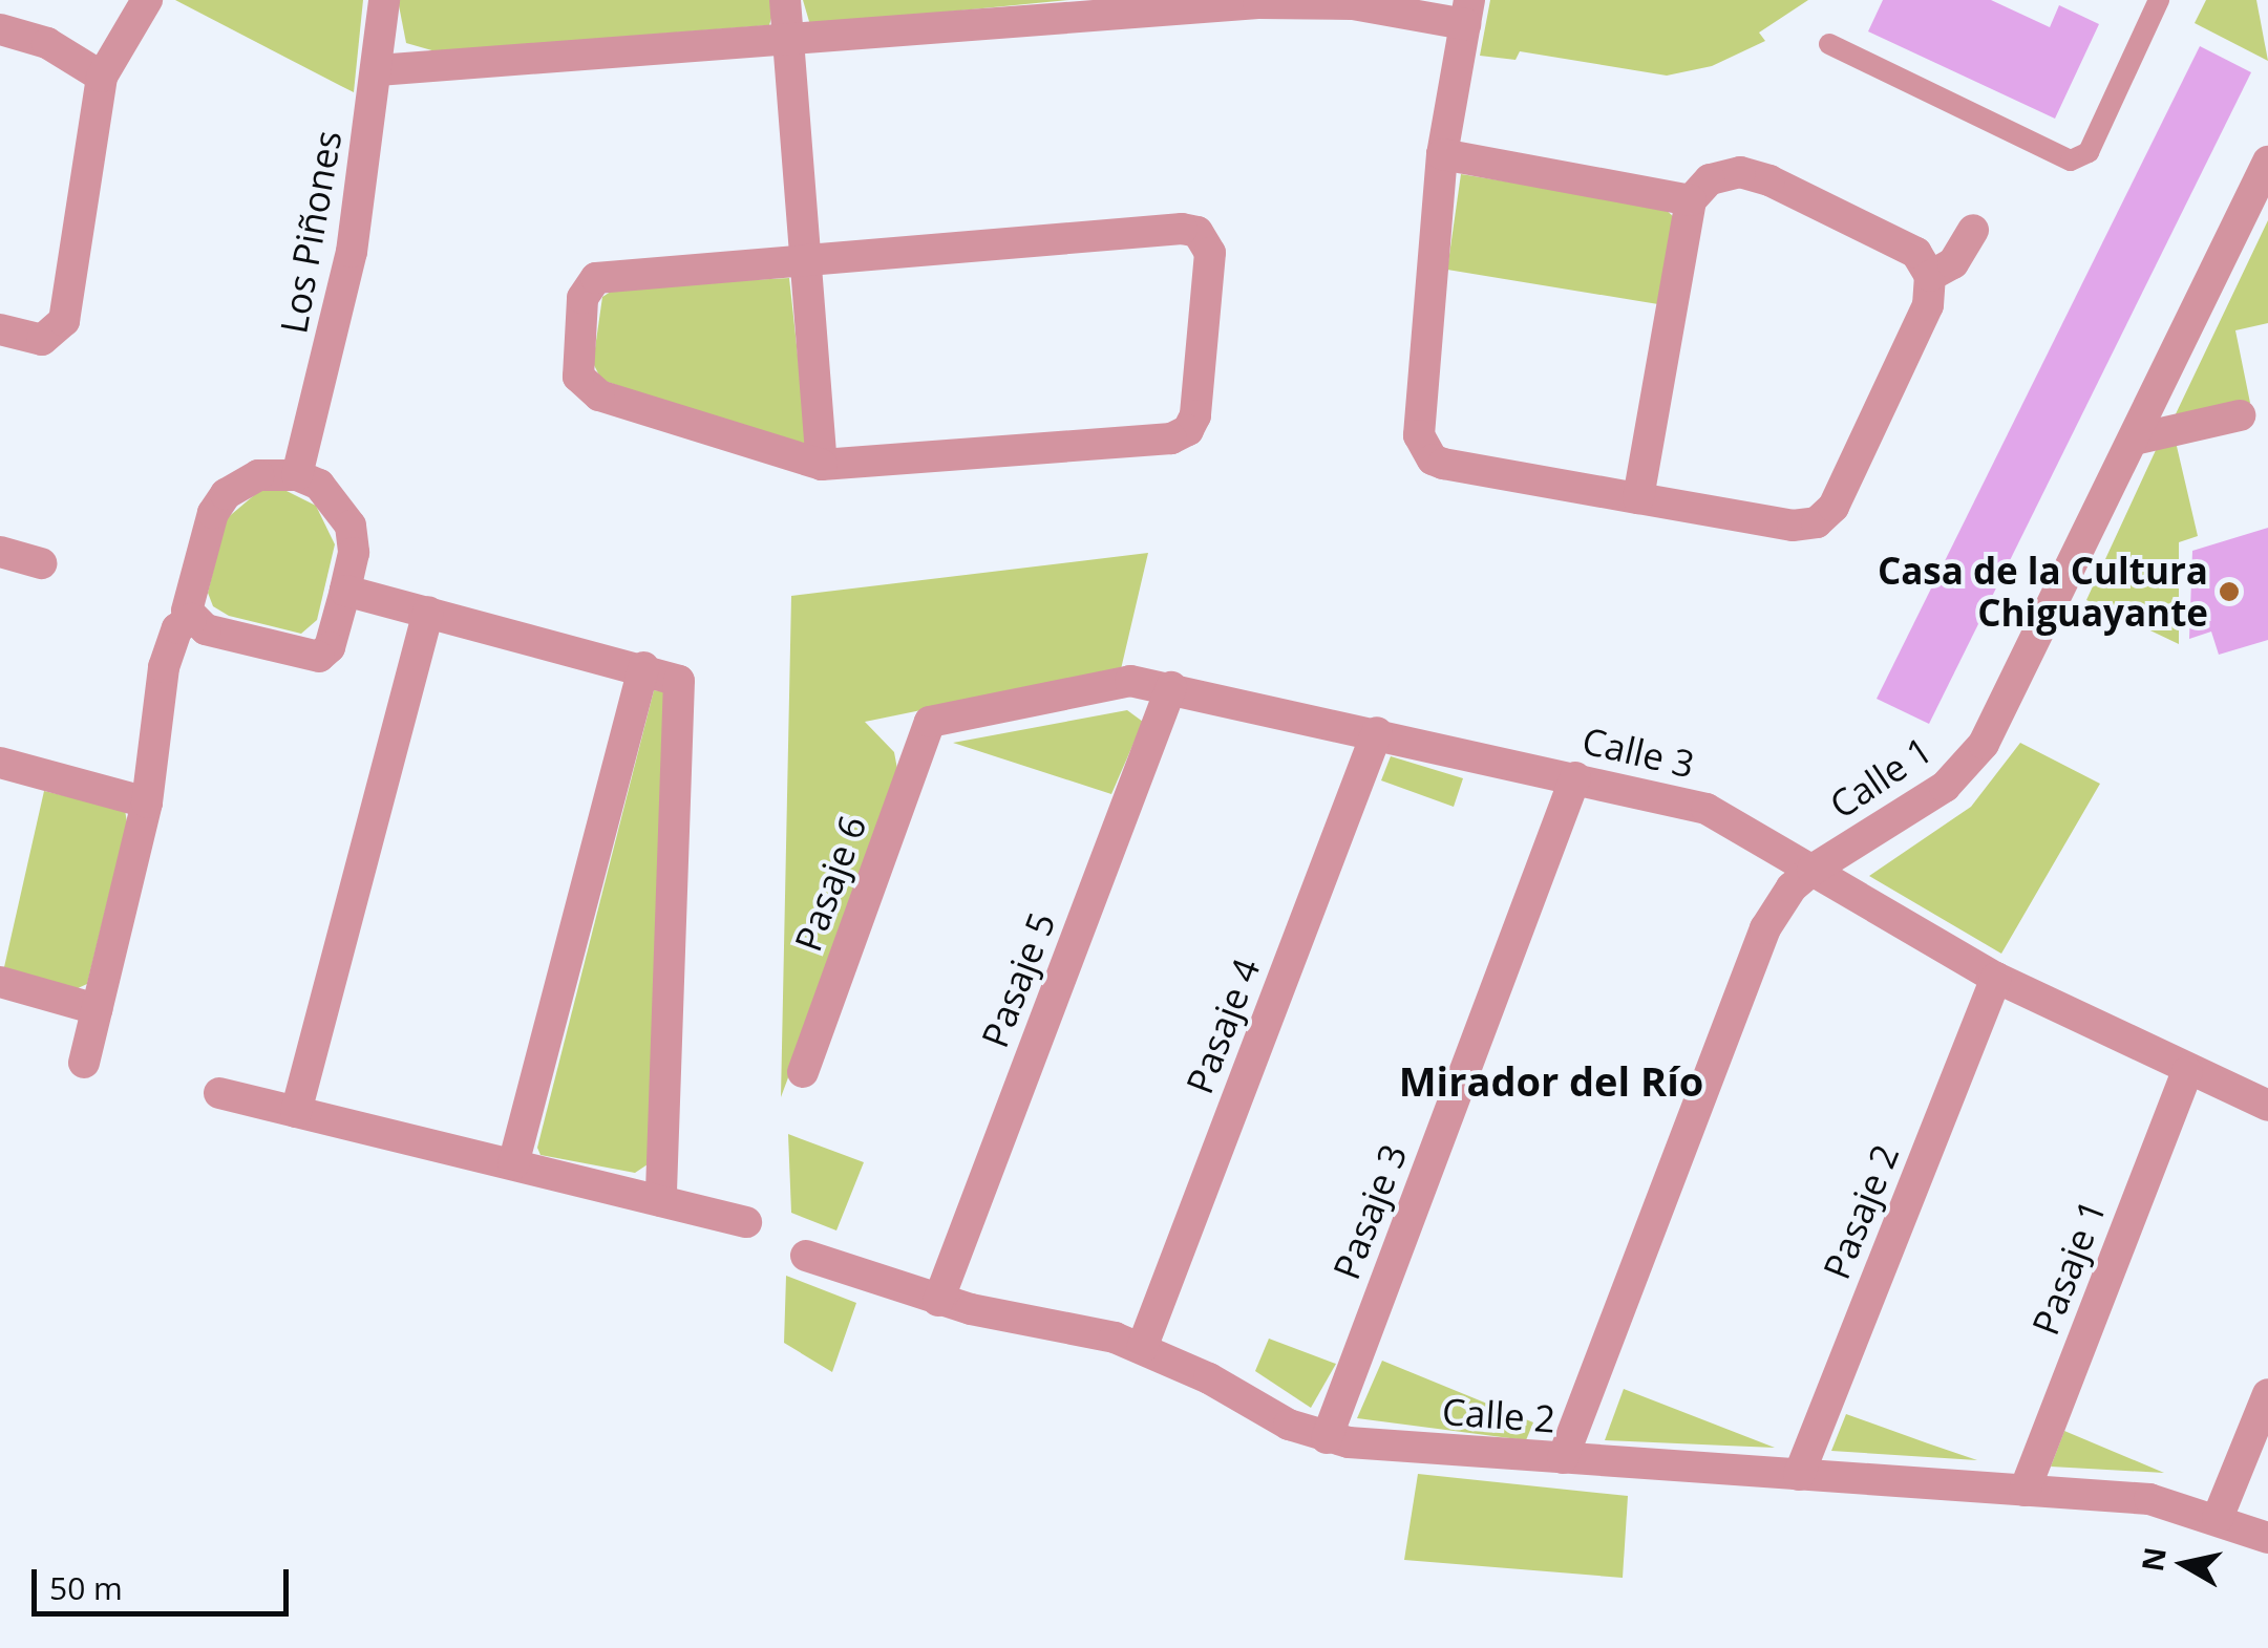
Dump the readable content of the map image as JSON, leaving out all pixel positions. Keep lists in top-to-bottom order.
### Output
{
  "streets": {
    "street": [
      "Los Piñones",
      "Calle 3",
      "Calle 1",
      "Pasaje 6",
      "Pasaje 5",
      "Pasaje 4",
      "Pasaje 3",
      "Pasaje 2",
      "Pasaje 1",
      "Calle 2"
    ]
  },
  "crossings": [
    ["Calle 3", "Calle 1"],
    ["Calle 3", "Pasaje 6"],
    ["Calle 3", "Pasaje 5"],
    ["Calle 3", "Pasaje 4"],
    ["Calle 3", "Pasaje 3"],
    ["Calle 3", "Pasaje 2"],
    ["Calle 3", "Pasaje 1"],
    ["Calle 1", "Calle 2"],
    ["Pasaje 5", "Calle 2"],
    ["Pasaje 4", "Calle 2"],
    ["Pasaje 3", "Calle 2"],
    ["Pasaje 2", "Calle 2"],
    ["Pasaje 1", "Calle 2"]
  ],
  "districts": ["Mirador del Río"],
  "places": ["Casa de la Cultura Chiguayante"],
  "scale_bar": "50 m",
  "north": "left"
}
